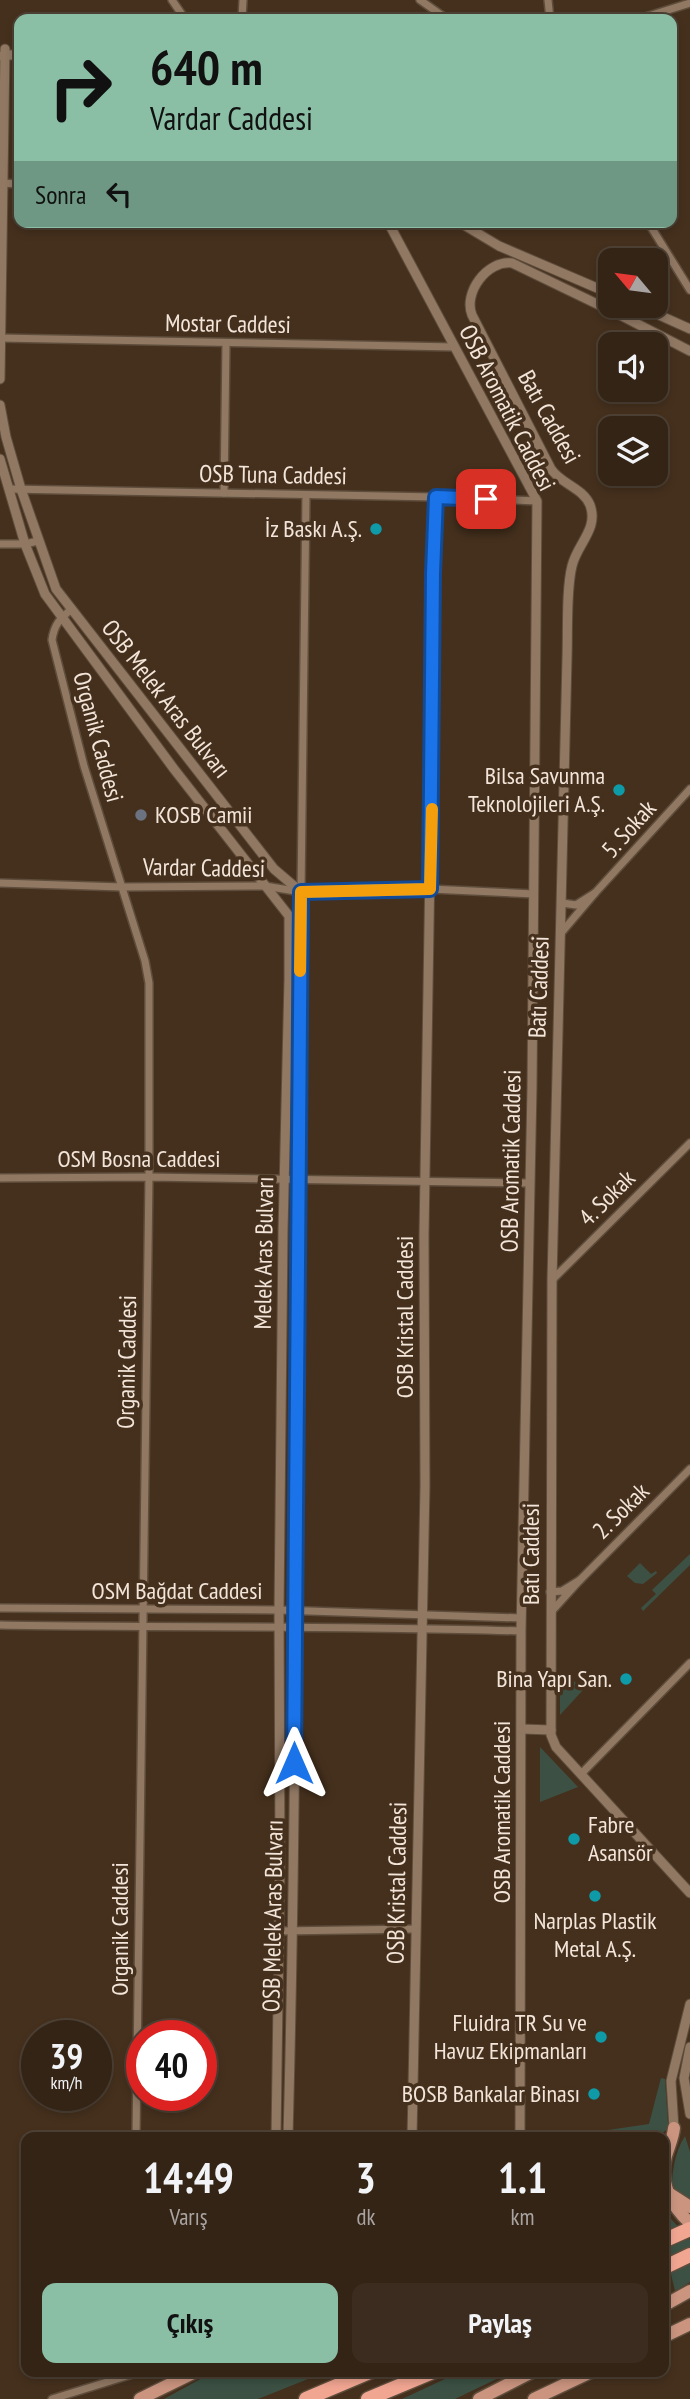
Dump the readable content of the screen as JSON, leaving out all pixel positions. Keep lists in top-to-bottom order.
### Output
{
  "streets": {
    "street": [
      "Mostar Caddesi",
      "OSB Aromatik Caddesi",
      "Batı Caddesi",
      "OSB Tuna Caddesi",
      "OSB Melek Aras Bulvarı",
      "Organik Caddesi",
      "5. Sokak",
      "Vardar Caddesi",
      "OSM Bosna Caddesi",
      "4. Sokak",
      "Melek Aras Bulvarı",
      "OSB Kristal Caddesi",
      "2. Sokak",
      "OSM Bağdat Caddesi"
    ]
  },
  "crossings": [
    ["Mostar Caddesi", "OSB Aromatik Caddesi"],
    ["OSB Aromatik Caddesi", "OSB Tuna Caddesi"],
    ["OSB Aromatik Caddesi", "Vardar Caddesi"],
    ["OSB Aromatik Caddesi", "OSM Bosna Caddesi"],
    ["OSB Aromatik Caddesi", "OSM Bağdat Caddesi"],
    ["Batı Caddesi", "5. Sokak"],
    ["Batı Caddesi", "4. Sokak"],
    ["Batı Caddesi", "2. Sokak"],
    ["OSB Tuna Caddesi", "OSB Melek Aras Bulvarı"],
    ["OSB Tuna Caddesi", "Melek Aras Bulvarı"],
    ["OSB Tuna Caddesi", "OSB Kristal Caddesi"],
    ["OSB Melek Aras Bulvarı", "Vardar Caddesi"],
    ["OSB Melek Aras Bulvarı", "OSM Bosna Caddesi"],
    ["OSB Melek Aras Bulvarı", "OSM Bağdat Caddesi"],
    ["Organik Caddesi", "Vardar Caddesi"],
    ["Organik Caddesi", "OSM Bosna Caddesi"],
    ["Organik Caddesi", "Melek Aras Bulvarı"],
    ["Organik Caddesi", "OSM Bağdat Caddesi"],
    ["Vardar Caddesi", "Melek Aras Bulvarı"],
    ["Vardar Caddesi", "OSB Kristal Caddesi"],
    ["OSM Bosna Caddesi", "Melek Aras Bulvarı"],
    ["OSM Bosna Caddesi", "OSB Kristal Caddesi"],
    ["Melek Aras Bulvarı", "OSM Bağdat Caddesi"],
    ["OSB Kristal Caddesi", "OSM Bağdat Caddesi"]
  ],
  "places": [
    "İz Baskı A.Ş.",
    "Bilsa Savunma Teknolojileri A.Ş.",
    "KOSB Camii",
    "Bina Yapı San.",
    "Fabre Asansör",
    "Narplas Plastik Metal A.Ş.",
    "Fluidra TR Su ve Havuz Ekipmanları",
    "BOSB Bankalar Binası"
  ],
  "north": "top left",
  "page": {
    "turn": ["640 m", "Vardar Caddesi"],
    "then": "Sonra",
    "speed": "39 km/h",
    "limit": "40",
    "eta": [
      "14:49",
      "Varış",
      "3",
      "dk",
      "1.1",
      "km"
    ],
    "buttons": ["Çıkış", "Paylaş"]
  }
}
